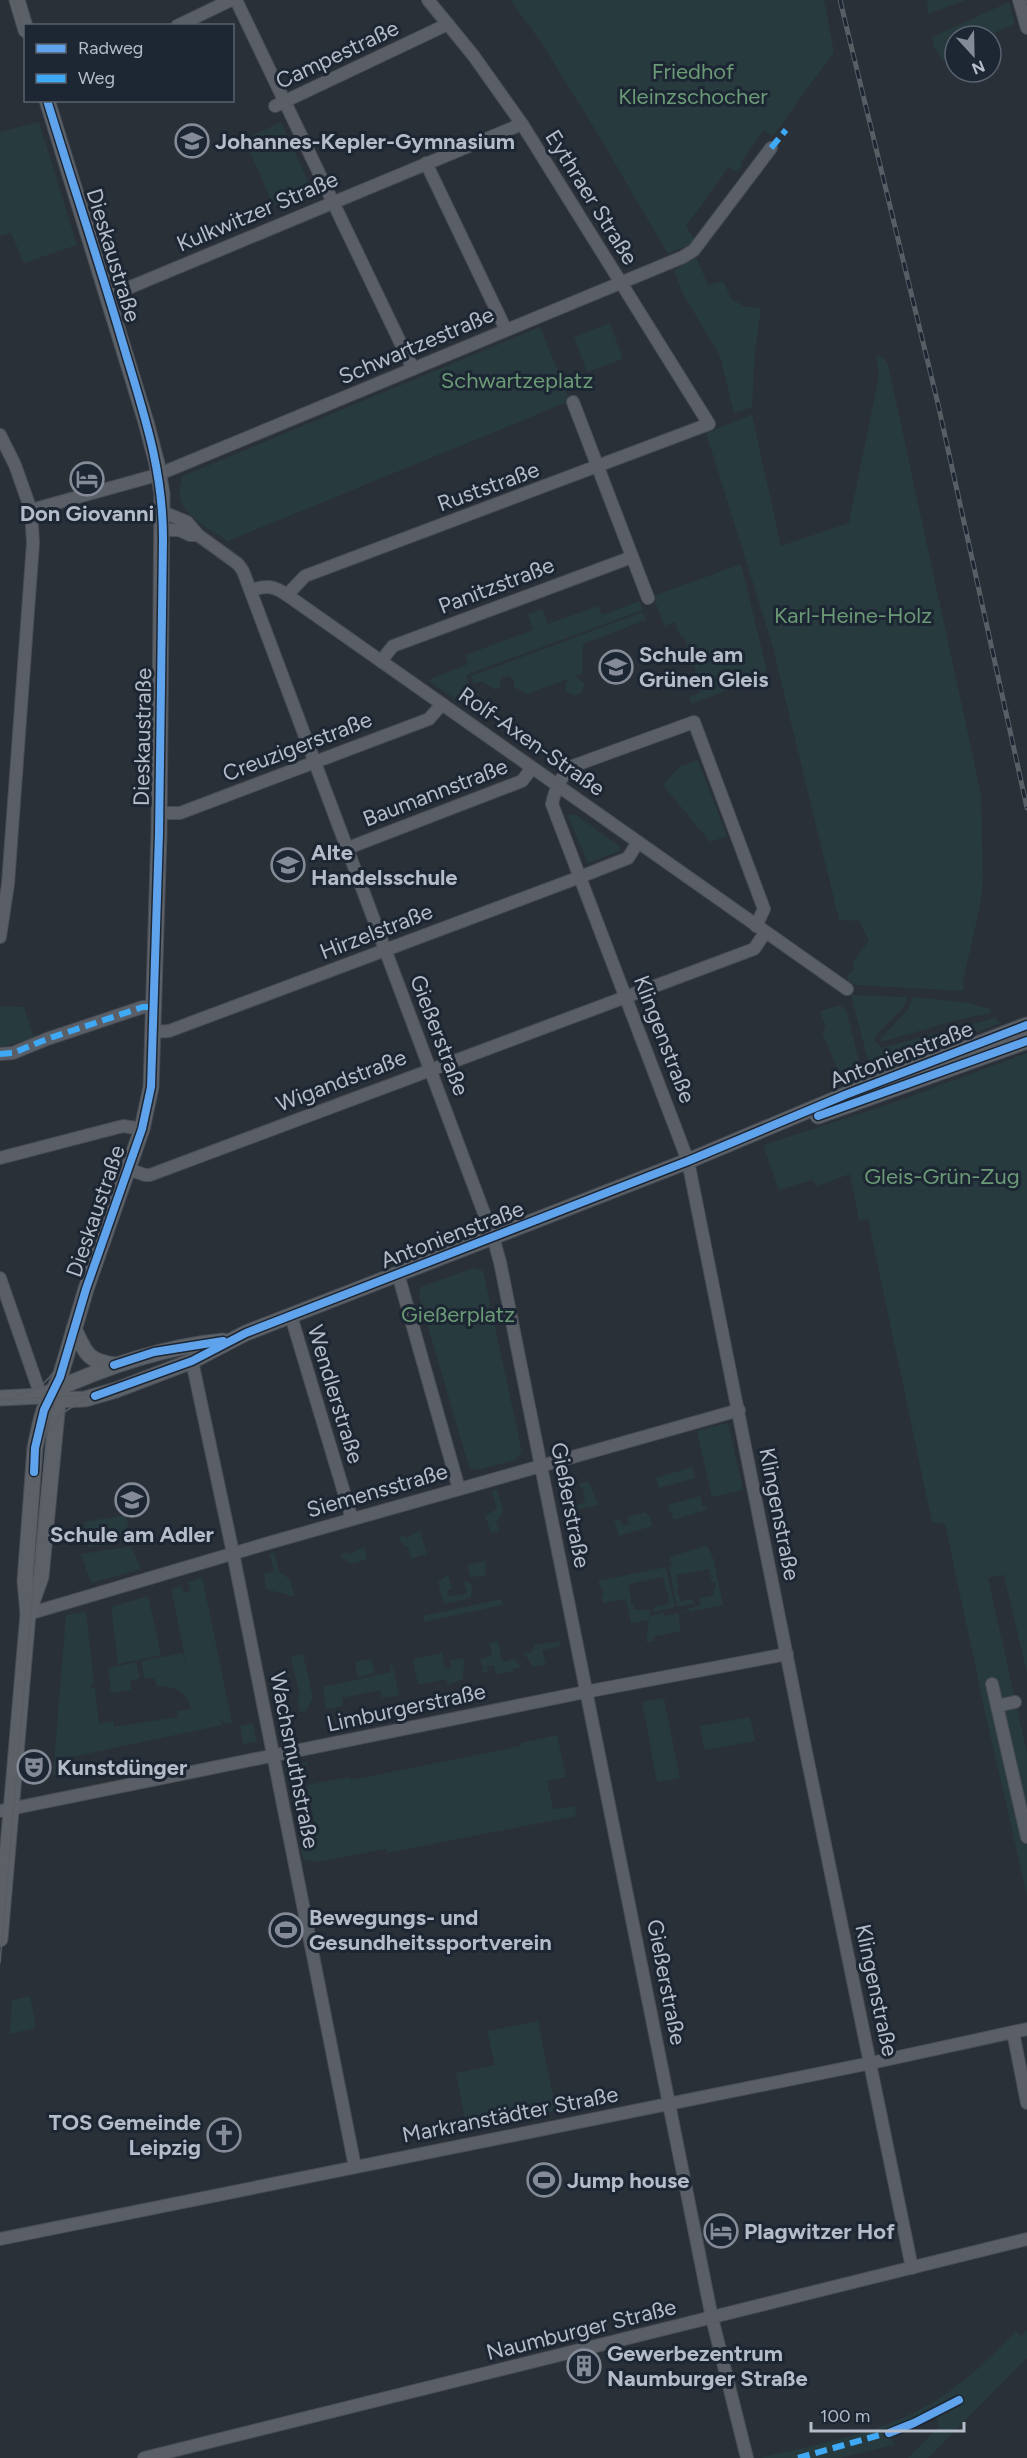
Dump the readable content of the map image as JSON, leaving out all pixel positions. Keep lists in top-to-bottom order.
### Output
{
  "streets": {
    "main road": ["Dieskaustraße", "Antonienstraße"],
    "street": [
      "Campestraße",
      "Eythraer Straße",
      "Kulkwitzer Straße",
      "Schwartzestraße",
      "Ruststraße",
      "Panitzstraße",
      "Rolf-Axen-Straße",
      "Creuzigerstraße",
      "Baumannstraße",
      "Hirzelstraße",
      "Gießerstraße",
      "Klingenstraße",
      "Wigandstraße",
      "Wendlerstraße",
      "Siemensstraße",
      "Limburgerstraße",
      "Wachsmuthstraße",
      "Markranstädter Straße",
      "Naumburger Straße"
    ]
  },
  "crossings": [
    ["Campestraße", "Eythraer Straße"],
    ["Eythraer Straße", "Kulkwitzer Straße"],
    ["Eythraer Straße", "Schwartzestraße"],
    ["Eythraer Straße", "Ruststraße"],
    ["Kulkwitzer Straße", "Dieskaustraße"],
    ["Dieskaustraße", "Schwartzestraße"],
    ["Dieskaustraße", "Creuzigerstraße"],
    ["Dieskaustraße", "Hirzelstraße"],
    ["Dieskaustraße", "Antonienstraße"],
    ["Dieskaustraße", "Wigandstraße"],
    ["Ruststraße", "Rolf-Axen-Straße"],
    ["Panitzstraße", "Rolf-Axen-Straße"],
    ["Rolf-Axen-Straße", "Creuzigerstraße"],
    ["Rolf-Axen-Straße", "Baumannstraße"],
    ["Rolf-Axen-Straße", "Hirzelstraße"],
    ["Rolf-Axen-Straße", "Gießerstraße"],
    ["Rolf-Axen-Straße", "Klingenstraße"],
    ["Rolf-Axen-Straße", "Wigandstraße"],
    ["Creuzigerstraße", "Gießerstraße"],
    ["Baumannstraße", "Gießerstraße"],
    ["Hirzelstraße", "Gießerstraße"],
    ["Hirzelstraße", "Klingenstraße"],
    ["Gießerstraße", "Antonienstraße"],
    ["Gießerstraße", "Wigandstraße"],
    ["Gießerstraße", "Siemensstraße"],
    ["Gießerstraße", "Limburgerstraße"],
    ["Gießerstraße", "Markranstädter Straße"],
    ["Gießerstraße", "Naumburger Straße"],
    ["Klingenstraße", "Antonienstraße"],
    ["Klingenstraße", "Wigandstraße"],
    ["Klingenstraße", "Siemensstraße"],
    ["Klingenstraße", "Limburgerstraße"],
    ["Klingenstraße", "Markranstädter Straße"],
    ["Klingenstraße", "Naumburger Straße"],
    ["Antonienstraße", "Wendlerstraße"],
    ["Antonienstraße", "Wachsmuthstraße"],
    ["Wendlerstraße", "Siemensstraße"],
    ["Siemensstraße", "Wachsmuthstraße"],
    ["Limburgerstraße", "Wachsmuthstraße"],
    ["Wachsmuthstraße", "Markranstädter Straße"]
  ],
  "parks": [
    "Friedhof Kleinzschocher",
    "Schwartzeplatz",
    "Karl-Heine-Holz",
    "Gleis-Grün-Zug",
    "Gießerplatz"
  ],
  "places": {
    "school or university": [
      "Johannes-Kepler-Gymnasium",
      "Schule am Grünen Gleis",
      "Alte Handelsschule",
      "Schule am Adler"
    ],
    "hotel": ["Don Giovanni", "Plagwitzer Hof"],
    "theatre": ["Kunstdünger"],
    "sports": ["Bewegungs- und Gesundheitssportverein", "Jump house"],
    "church": ["TOS Gemeinde Leipzig"],
    "building": ["Gewerbezentrum Naumburger Straße"]
  },
  "legend": ["Radweg", "Weg"],
  "scale_bar": "100 m",
  "north": "bottom"
}
